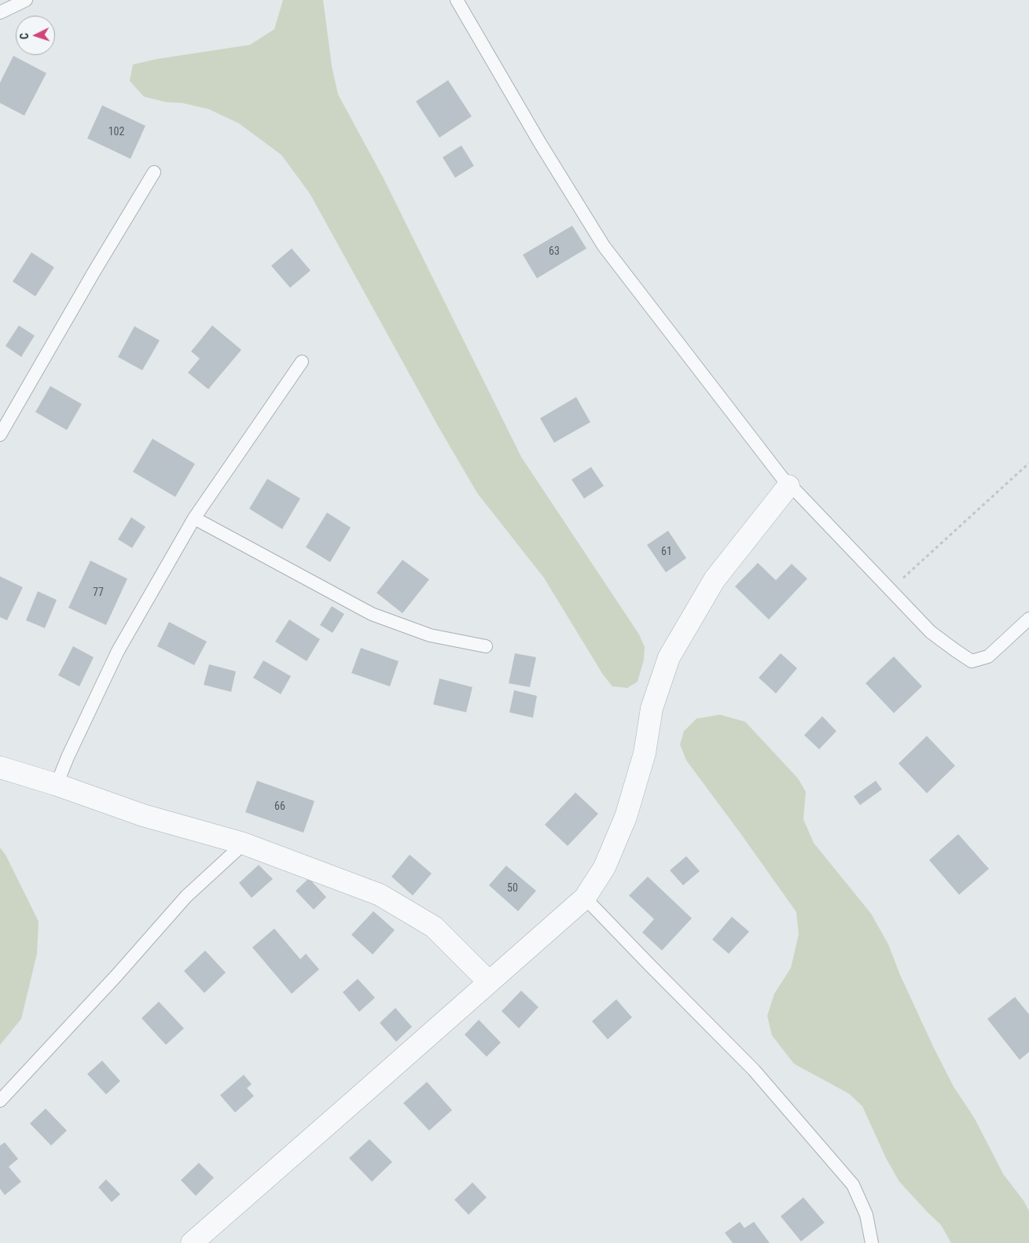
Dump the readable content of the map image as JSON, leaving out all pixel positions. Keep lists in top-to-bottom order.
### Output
{
  "house_numbers": [
    "102",
    "63",
    "61",
    "77",
    "66",
    "50"
  ],
  "north": "left"
}
